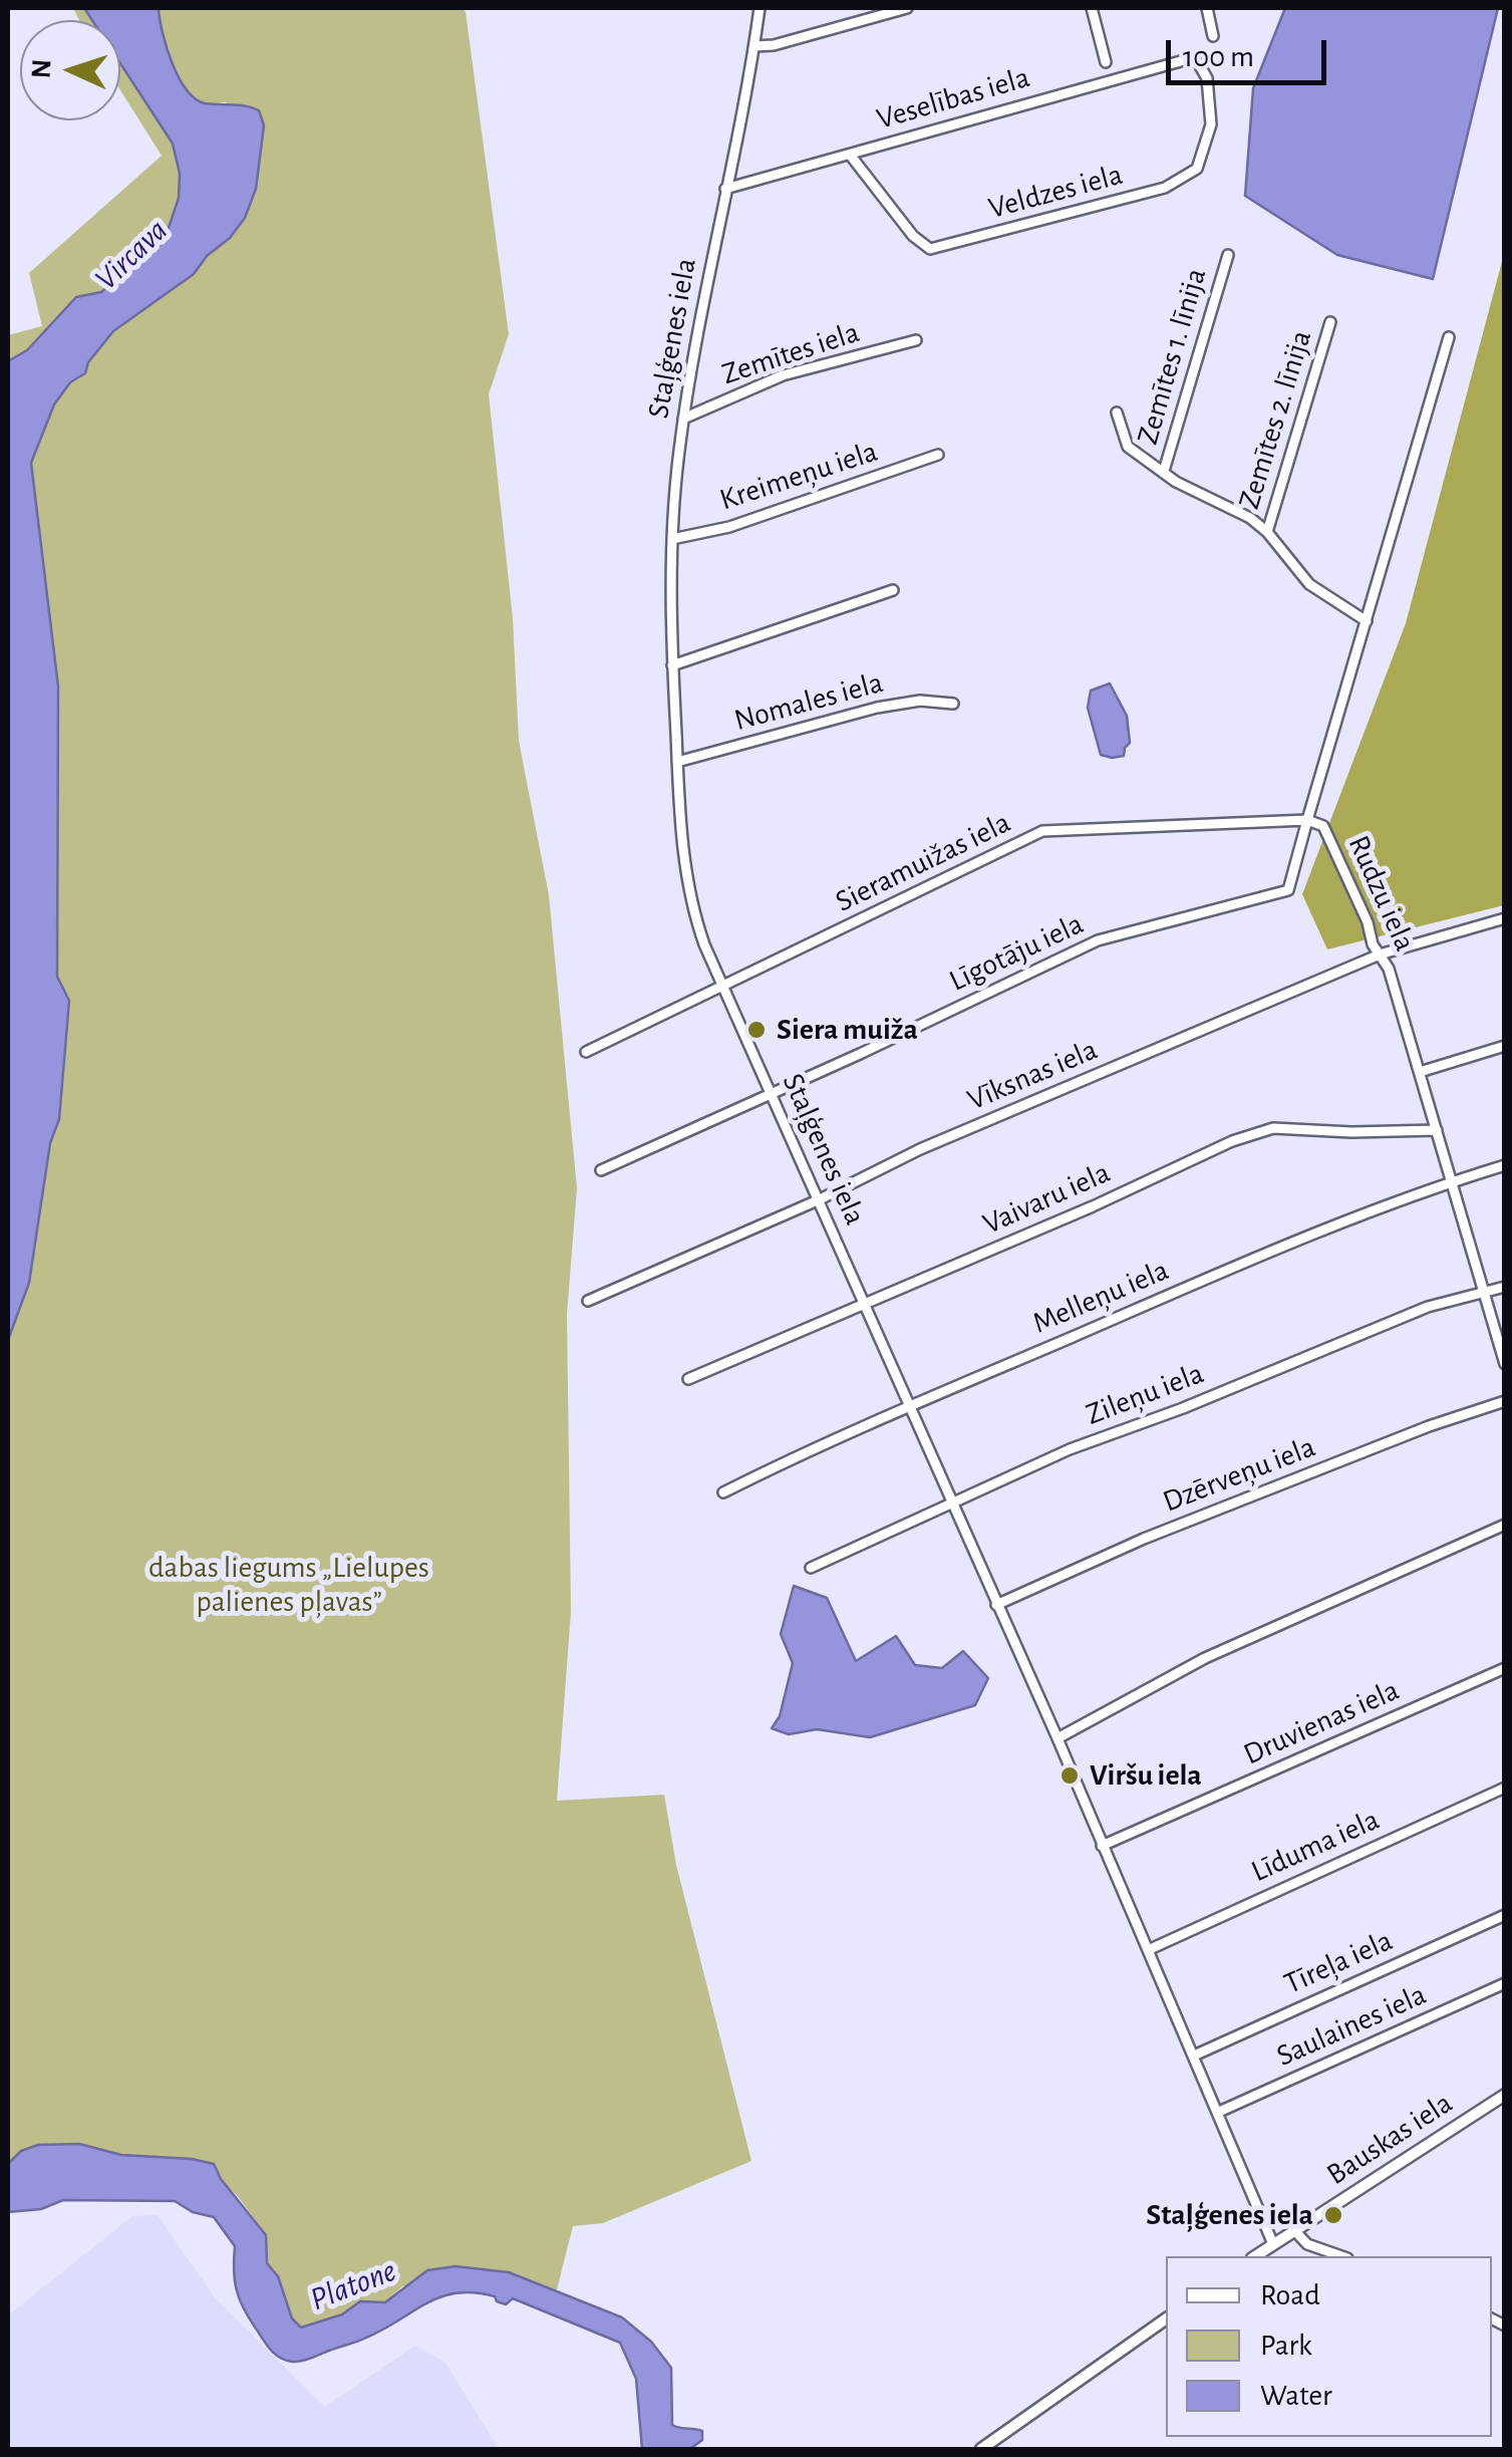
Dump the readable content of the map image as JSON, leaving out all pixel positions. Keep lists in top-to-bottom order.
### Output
{
  "streets": {
    "street": [
      "Veselības iela",
      "Veldzes iela",
      "Staļģenes iela",
      "Zemītes iela",
      "Zemītes 1. līnija",
      "Zemītes 2. līnija",
      "Kreimeņu iela",
      "Nomales iela",
      "Sieramuižas iela",
      "Rudzu iela",
      "Līgotāju iela",
      "Vīksnas iela",
      "Vaivaru iela",
      "Melleņu iela",
      "Zileņu iela",
      "Dzērveņu iela",
      "Druvienas iela",
      "Līduma iela",
      "Tīreļa iela",
      "Saulaines iela",
      "Bauskas iela"
    ]
  },
  "crossings": [
    ["Veselības iela", "Veldzes iela"],
    ["Veselības iela", "Staļģenes iela"],
    ["Staļģenes iela", "Zemītes iela"],
    ["Staļģenes iela", "Kreimeņu iela"],
    ["Staļģenes iela", "Nomales iela"],
    ["Staļģenes iela", "Sieramuižas iela"],
    ["Staļģenes iela", "Līgotāju iela"],
    ["Staļģenes iela", "Vīksnas iela"],
    ["Staļģenes iela", "Vaivaru iela"],
    ["Staļģenes iela", "Melleņu iela"],
    ["Staļģenes iela", "Zileņu iela"],
    ["Staļģenes iela", "Dzērveņu iela"],
    ["Staļģenes iela", "Druvienas iela"],
    ["Staļģenes iela", "Līduma iela"],
    ["Staļģenes iela", "Tīreļa iela"],
    ["Staļģenes iela", "Saulaines iela"],
    ["Staļģenes iela", "Bauskas iela"],
    ["Sieramuižas iela", "Rudzu iela"],
    ["Sieramuižas iela", "Līgotāju iela"],
    ["Rudzu iela", "Līgotāju iela"],
    ["Rudzu iela", "Vīksnas iela"],
    ["Rudzu iela", "Vaivaru iela"],
    ["Rudzu iela", "Melleņu iela"],
    ["Rudzu iela", "Zileņu iela"]
  ],
  "water": ["Vircava", "Platone"],
  "parks": ["dabas liegums „Lielupes palienes pļavas”"],
  "places": ["Siera muiža", "Viršu iela", "Staļģenes iela"],
  "legend": ["Road", "Park", "Water"],
  "scale_bar": "100 m",
  "north": "left"
}
